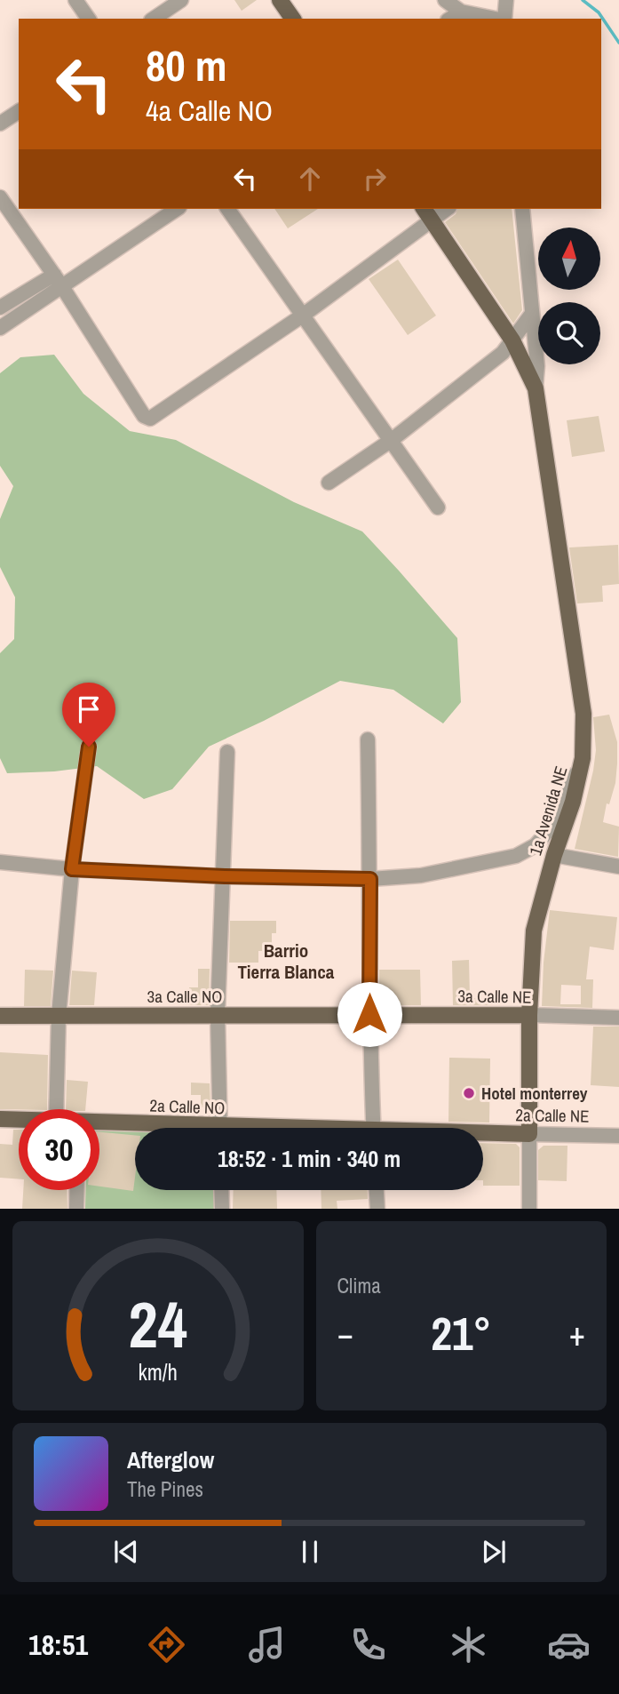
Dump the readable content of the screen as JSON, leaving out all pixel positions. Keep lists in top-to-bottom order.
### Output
{
  "streets": {
    "main road": [
      "1a Avenida NE",
      "3a Calle NO",
      "3a Calle NE",
      "2a Calle NO",
      "2a Calle NE"
    ]
  },
  "crossings": [
    ["1a Avenida NE", "3a Calle NE"],
    ["1a Avenida NE", "2a Calle NE"],
    ["3a Calle NO", "3a Calle NE"]
  ],
  "districts": ["Barrio Tierra Blanca"],
  "places": ["Hotel monterrey"],
  "north": "top",
  "page": {
    "turn": ["80 m", "4a Calle NO"],
    "limit": "30",
    "trip": "18:52 · 1 min · 340 m",
    "tile": "Clima",
    "heat": ["−", "21°", "+"],
    "song": ["Afterglow", "The Pines"],
    "tabs": "18:51",
    "gauge": ["24", "km/h"]
  }
}
